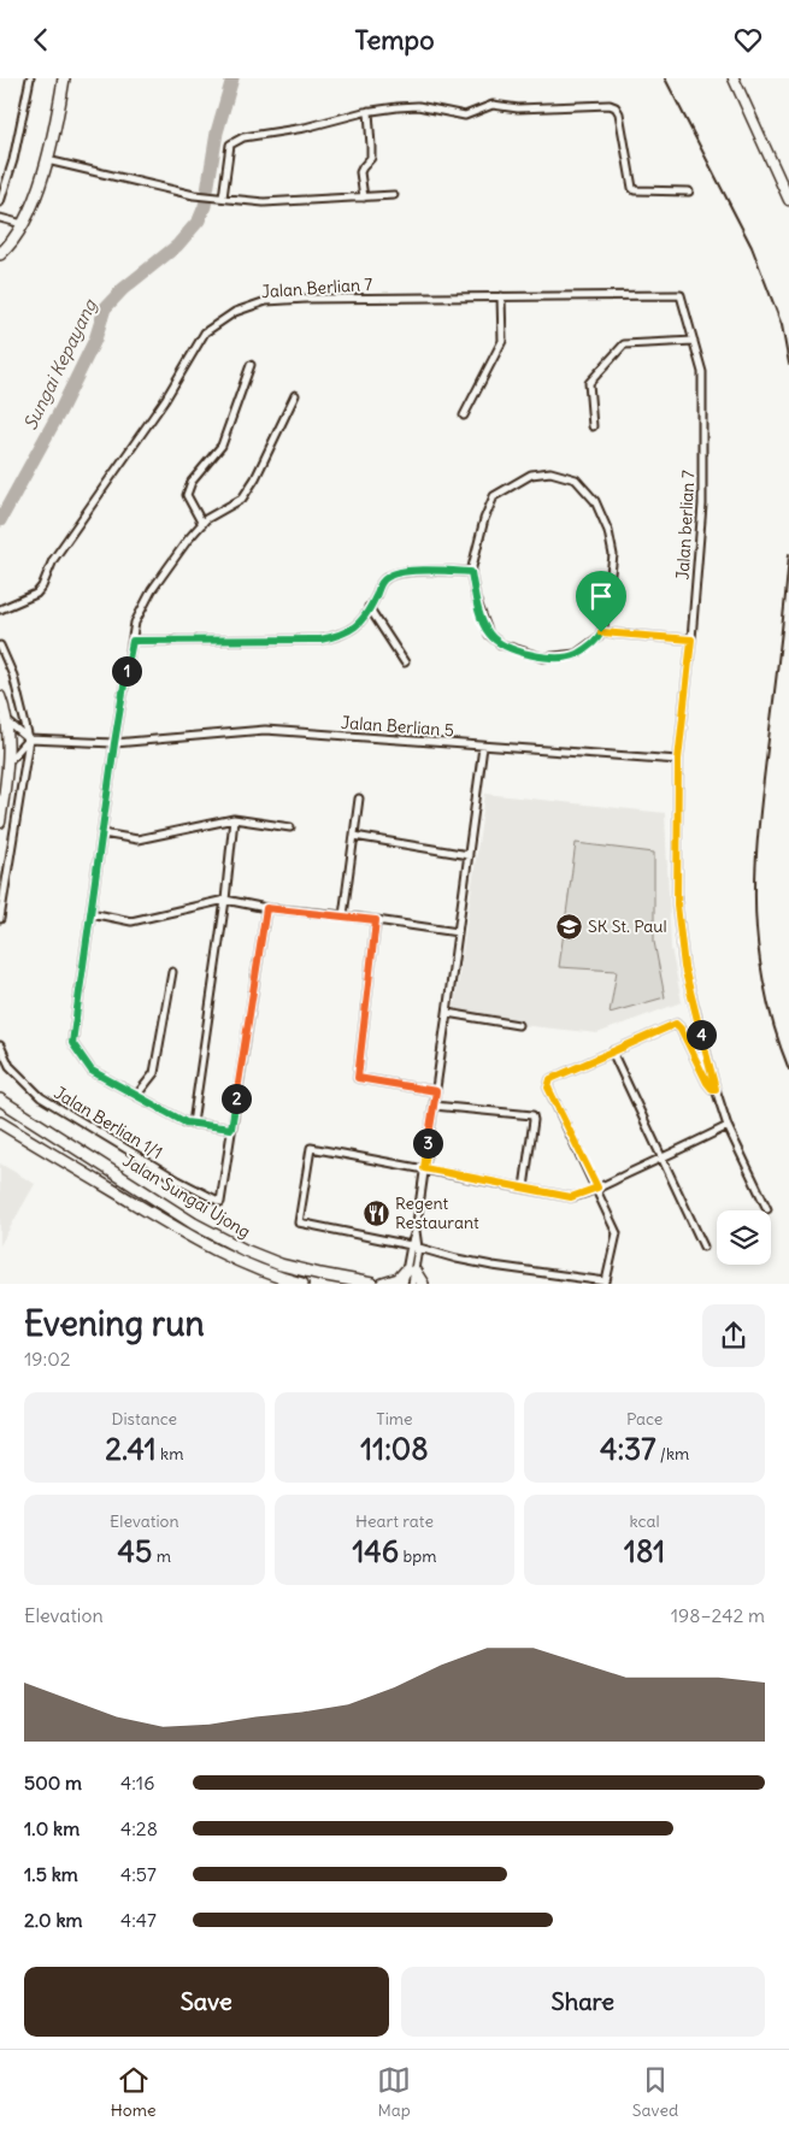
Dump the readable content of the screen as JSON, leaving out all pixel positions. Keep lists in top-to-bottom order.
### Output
{
  "streets": {
    "main road": ["Jalan Sungai Ujong"],
    "street": [
      "Jalan Berlian 7",
      "Jalan berlian 7",
      "Jalan Berlian 5",
      "Jalan Berlian 1/1"
    ]
  },
  "crossings": [
    ["Jalan Berlian 7", "Jalan berlian 7"],
    ["Jalan berlian 7", "Jalan Berlian 5"]
  ],
  "water": ["Sungai Kepayang"],
  "places": {
    "school or university": ["SK St. Paul"],
    "restaurant": ["Regent Restaurant"]
  },
  "page": {
    "header": "Tempo",
    "pins": [
      "1",
      "4",
      "2",
      "3"
    ],
    "heading": ["Evening run", "19:02"],
    "stats": [
      ["Distance", "2.41 km"],
      ["Time", "11:08"],
      ["Pace", "4:37 /km"],
      ["Elevation", "45 m"],
      ["Heart rate", "146 bpm"],
      ["kcal", "181"]
    ],
    "chart": ["Elevation", "198–242 m"],
    "list": [
      {
        "name": "500 m",
        "note": "4:16"
      },
      {
        "name": "1.0 km",
        "note": "4:28"
      },
      {
        "name": "1.5 km",
        "note": "4:57"
      },
      {
        "name": "2.0 km",
        "note": "4:47"
      }
    ],
    "buttons": ["Save", "Share"],
    "tabs": ["Home", "Map", "Saved"]
  }
}
